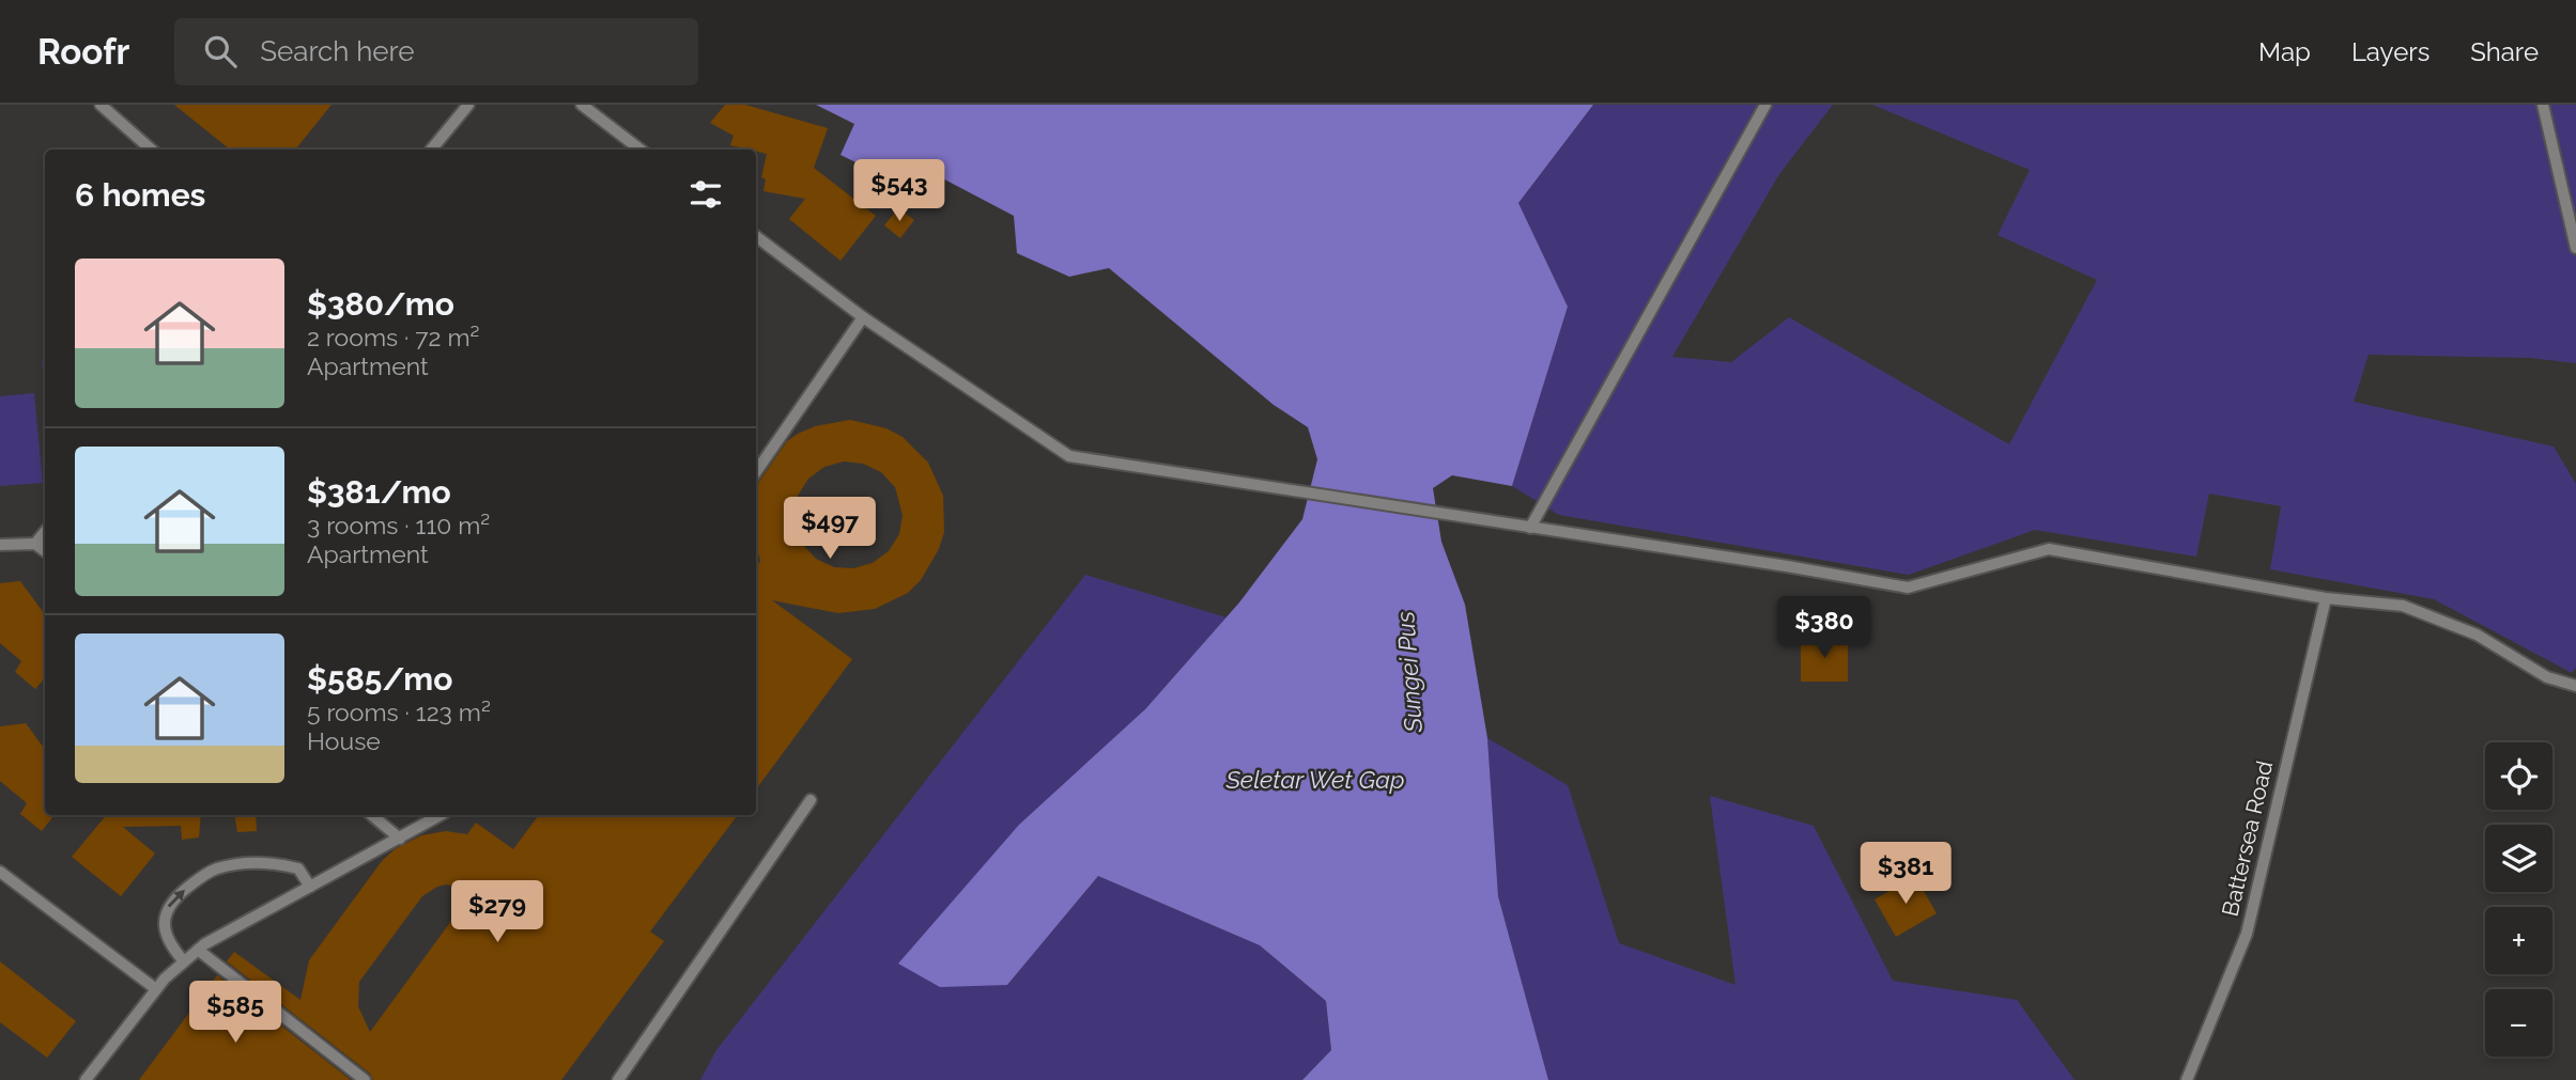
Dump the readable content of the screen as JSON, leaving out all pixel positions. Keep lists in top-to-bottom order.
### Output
{
  "streets": {
    "lane": ["Battersea Road"]
  },
  "water": ["Sungei Pus", "Seletar Wet Gap"],
  "page": {
    "header": "Roofr",
    "search": "Search here",
    "nav": ["Map", "Layers", "Share"],
    "heading": "6 homes",
    "price": [
      "$543",
      "$497",
      "$380",
      "$381",
      "$279",
      "$585"
    ],
    "list": [
      {
        "name": "$380/mo",
        "note": "2 rooms · 72 m² · Apartment"
      },
      {
        "name": "$381/mo",
        "note": "3 rooms · 110 m² · Apartment"
      },
      {
        "name": "$585/mo",
        "note": "5 rooms · 123 m² · House"
      }
    ],
    "map_buttons": ["+", "−"]
  }
}
